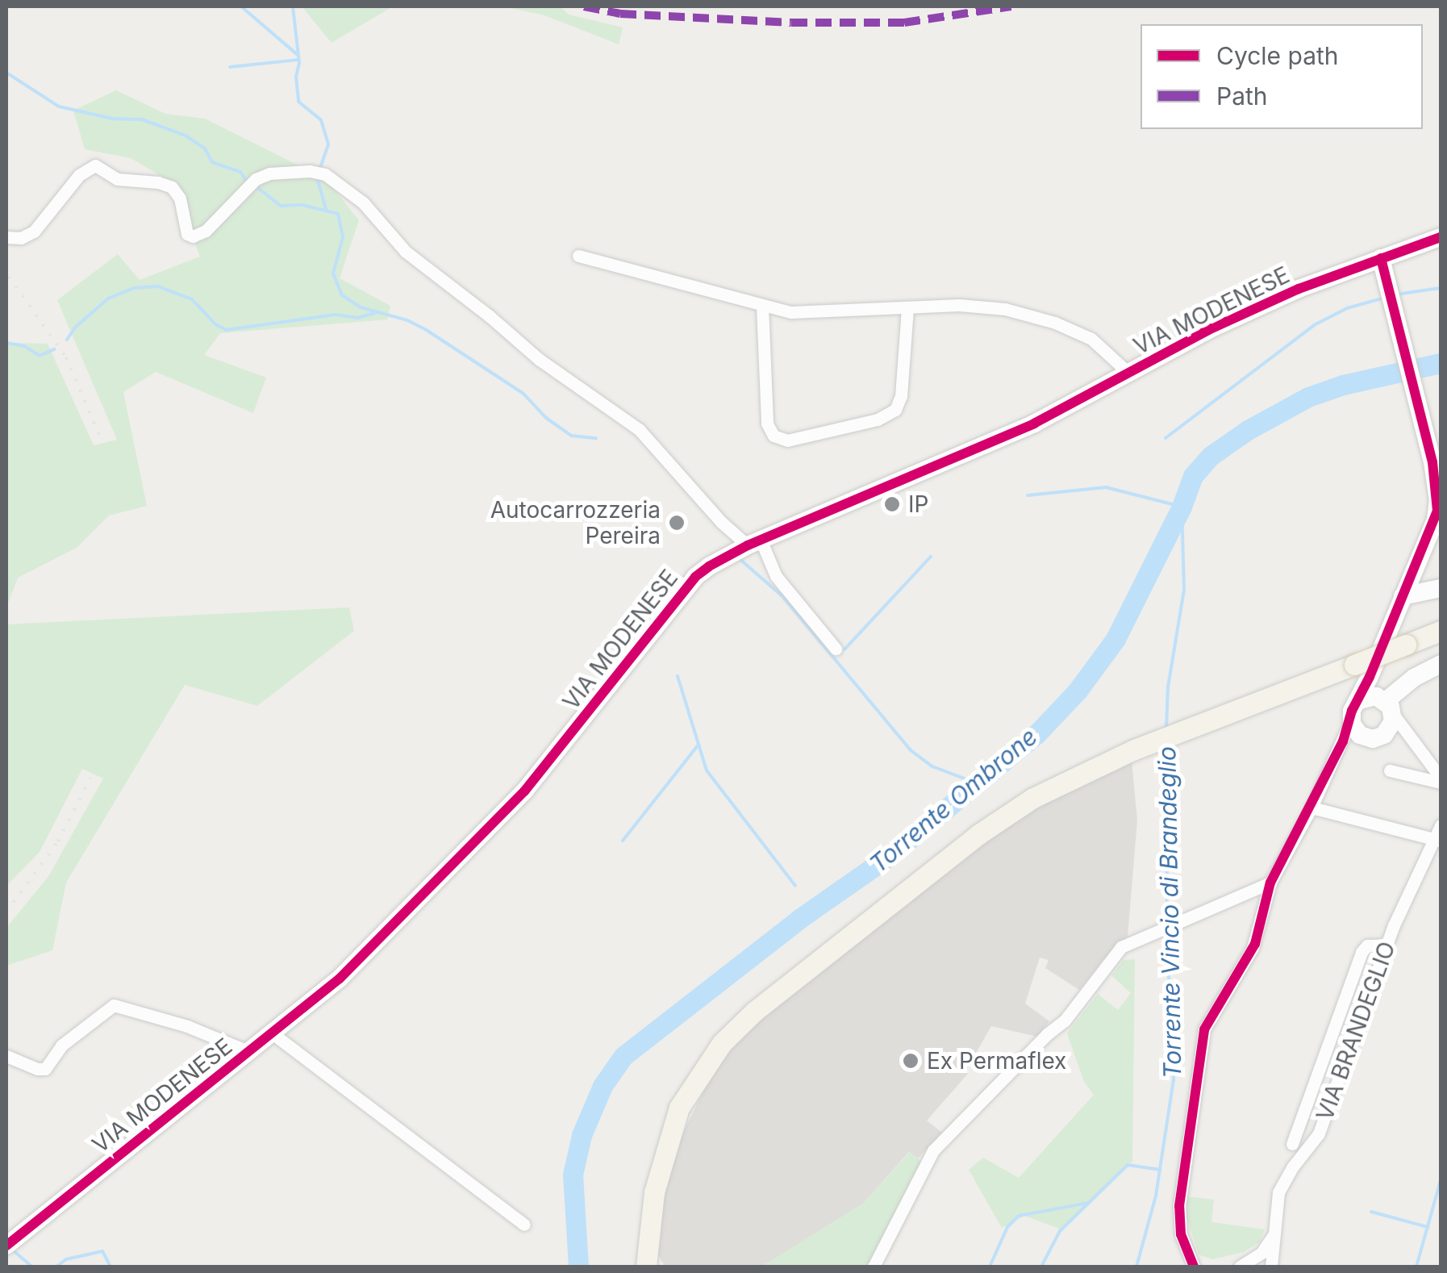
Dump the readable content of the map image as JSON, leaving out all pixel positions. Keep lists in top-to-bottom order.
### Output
{
  "streets": {
    "street": ["VIA MODENESE", "VIA BRANDEGLIO"]
  },
  "water": ["Torrente Ombrone", "Torrente Vincio di Brandeglio"],
  "places": ["IP", "Autocarrozzeria Pereira", "Ex Permaflex"],
  "legend": ["Cycle path", "Path"]
}
